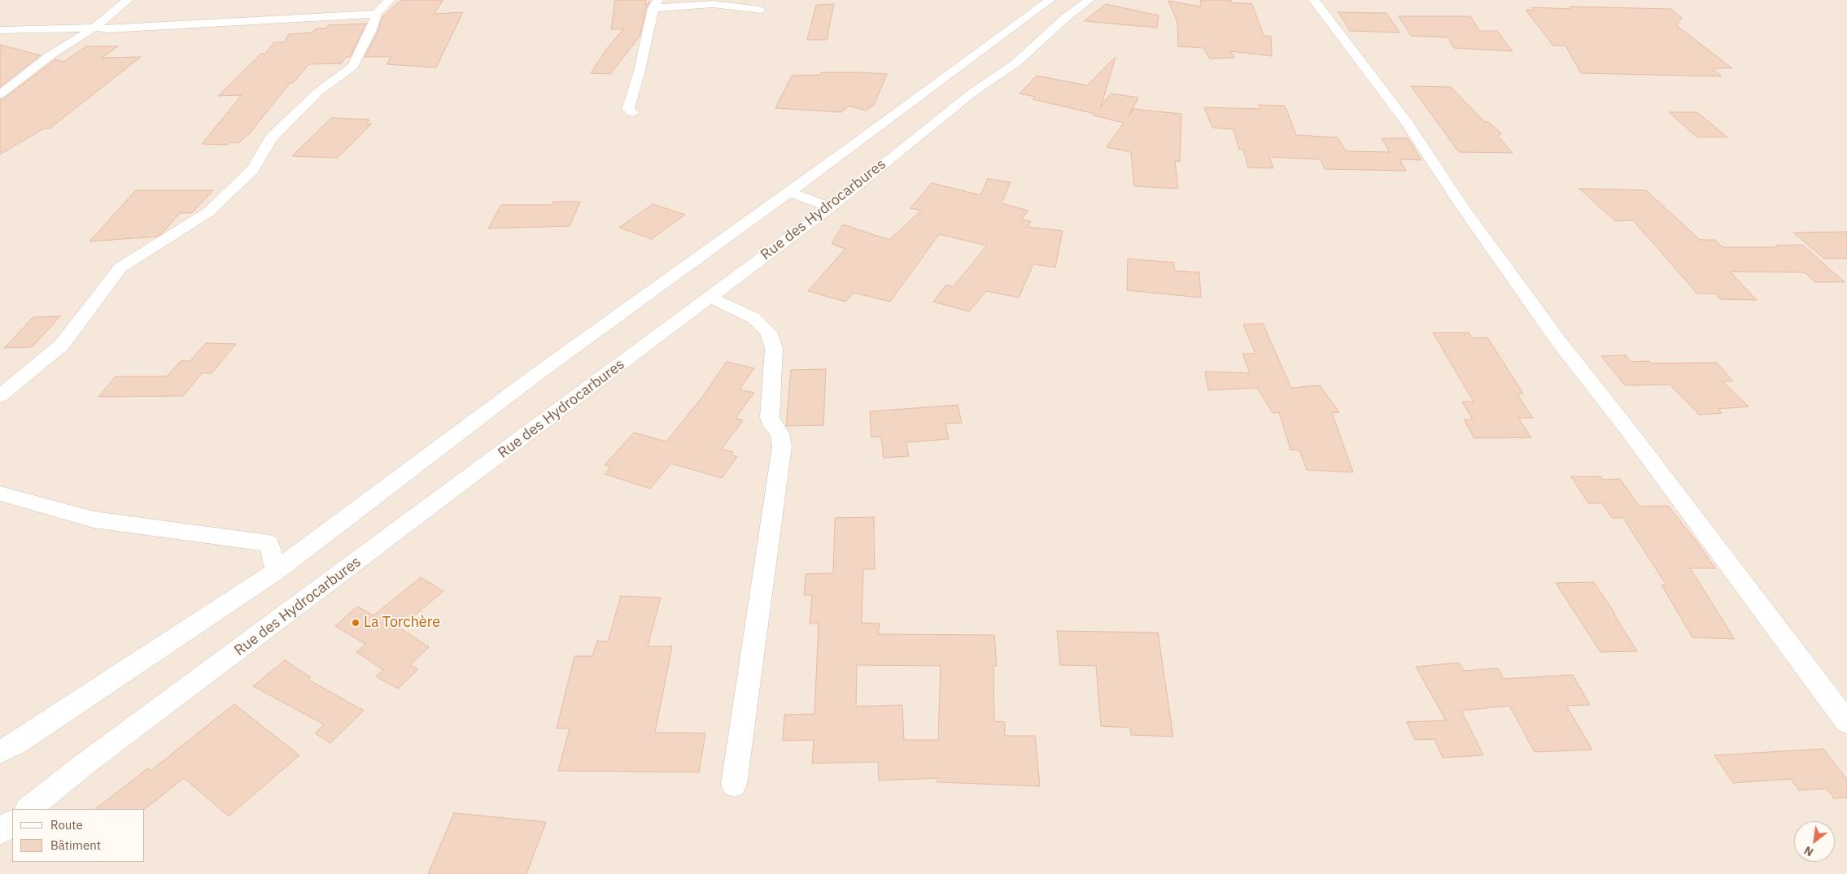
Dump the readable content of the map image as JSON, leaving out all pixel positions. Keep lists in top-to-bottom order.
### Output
{
  "streets": {
    "street": ["Rue des Hydrocarbures"]
  },
  "places": ["La Torchère"],
  "legend": ["Route", "Bâtiment"],
  "north": "bottom left"
}
